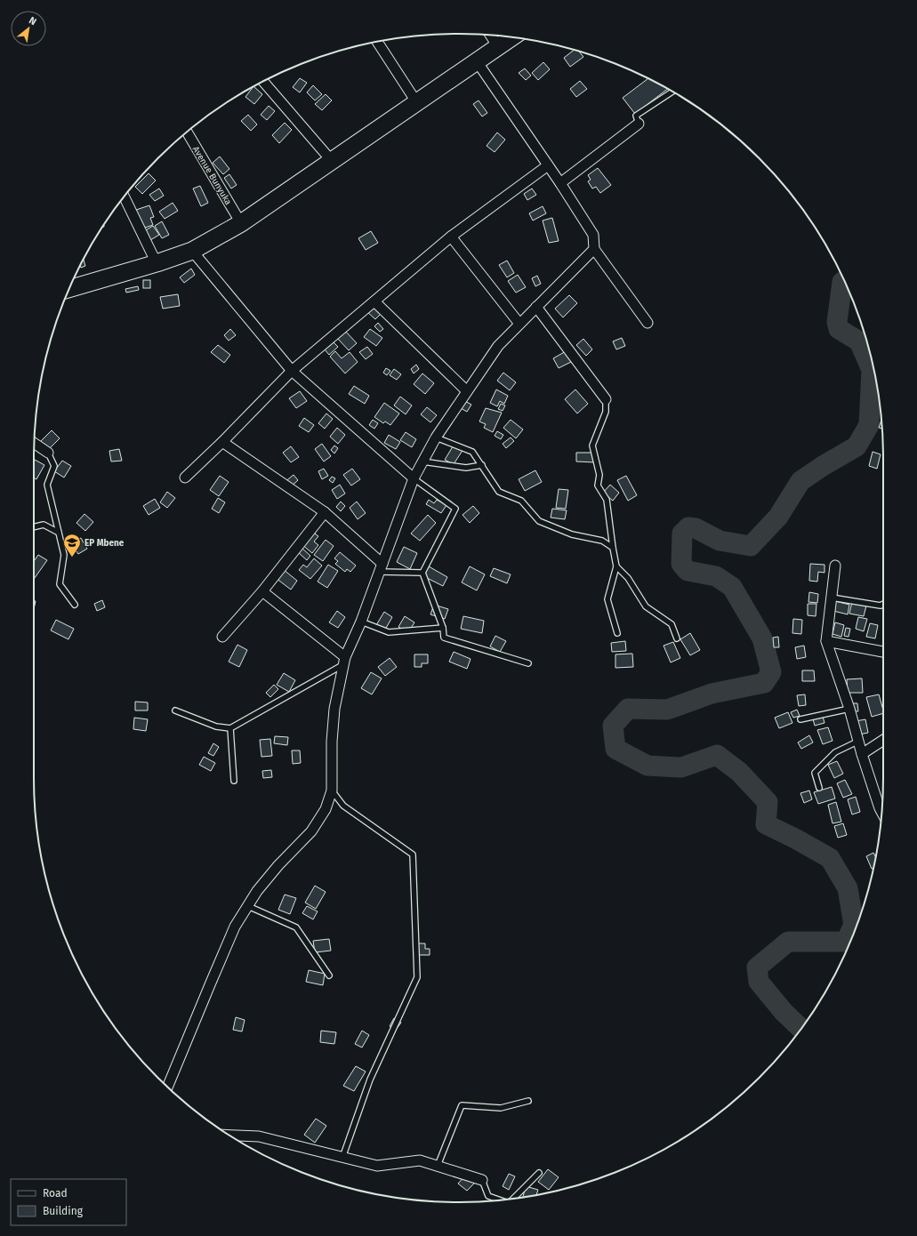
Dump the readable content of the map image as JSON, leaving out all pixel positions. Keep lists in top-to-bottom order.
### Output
{
  "streets": {
    "street": ["Avenue Bunyuka"]
  },
  "places": {
    "school or university": ["EP Mbene"]
  },
  "legend": ["Road", "Building"],
  "north": "top right"
}
